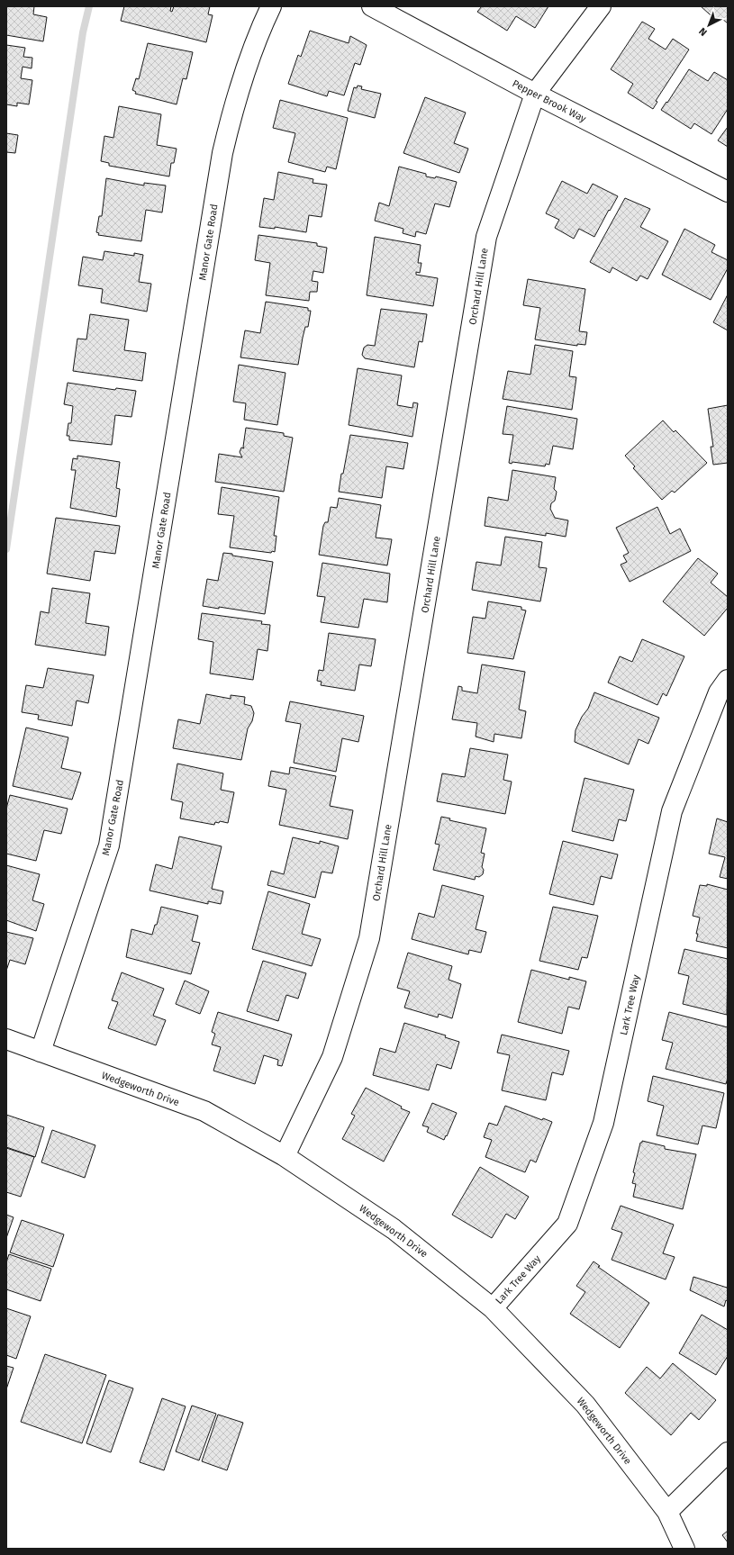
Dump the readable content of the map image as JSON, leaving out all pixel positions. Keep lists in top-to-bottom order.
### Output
{
  "streets": {
    "street": [
      "Pepper Brook Way",
      "Manor Gate Road",
      "Orchard Hill Lane",
      "Lark Tree Way",
      "Wedgeworth Drive"
    ]
  },
  "crossings": [
    ["Pepper Brook Way", "Orchard Hill Lane"],
    ["Manor Gate Road", "Wedgeworth Drive"],
    ["Orchard Hill Lane", "Wedgeworth Drive"],
    ["Lark Tree Way", "Wedgeworth Drive"]
  ],
  "north": "bottom left"
}
